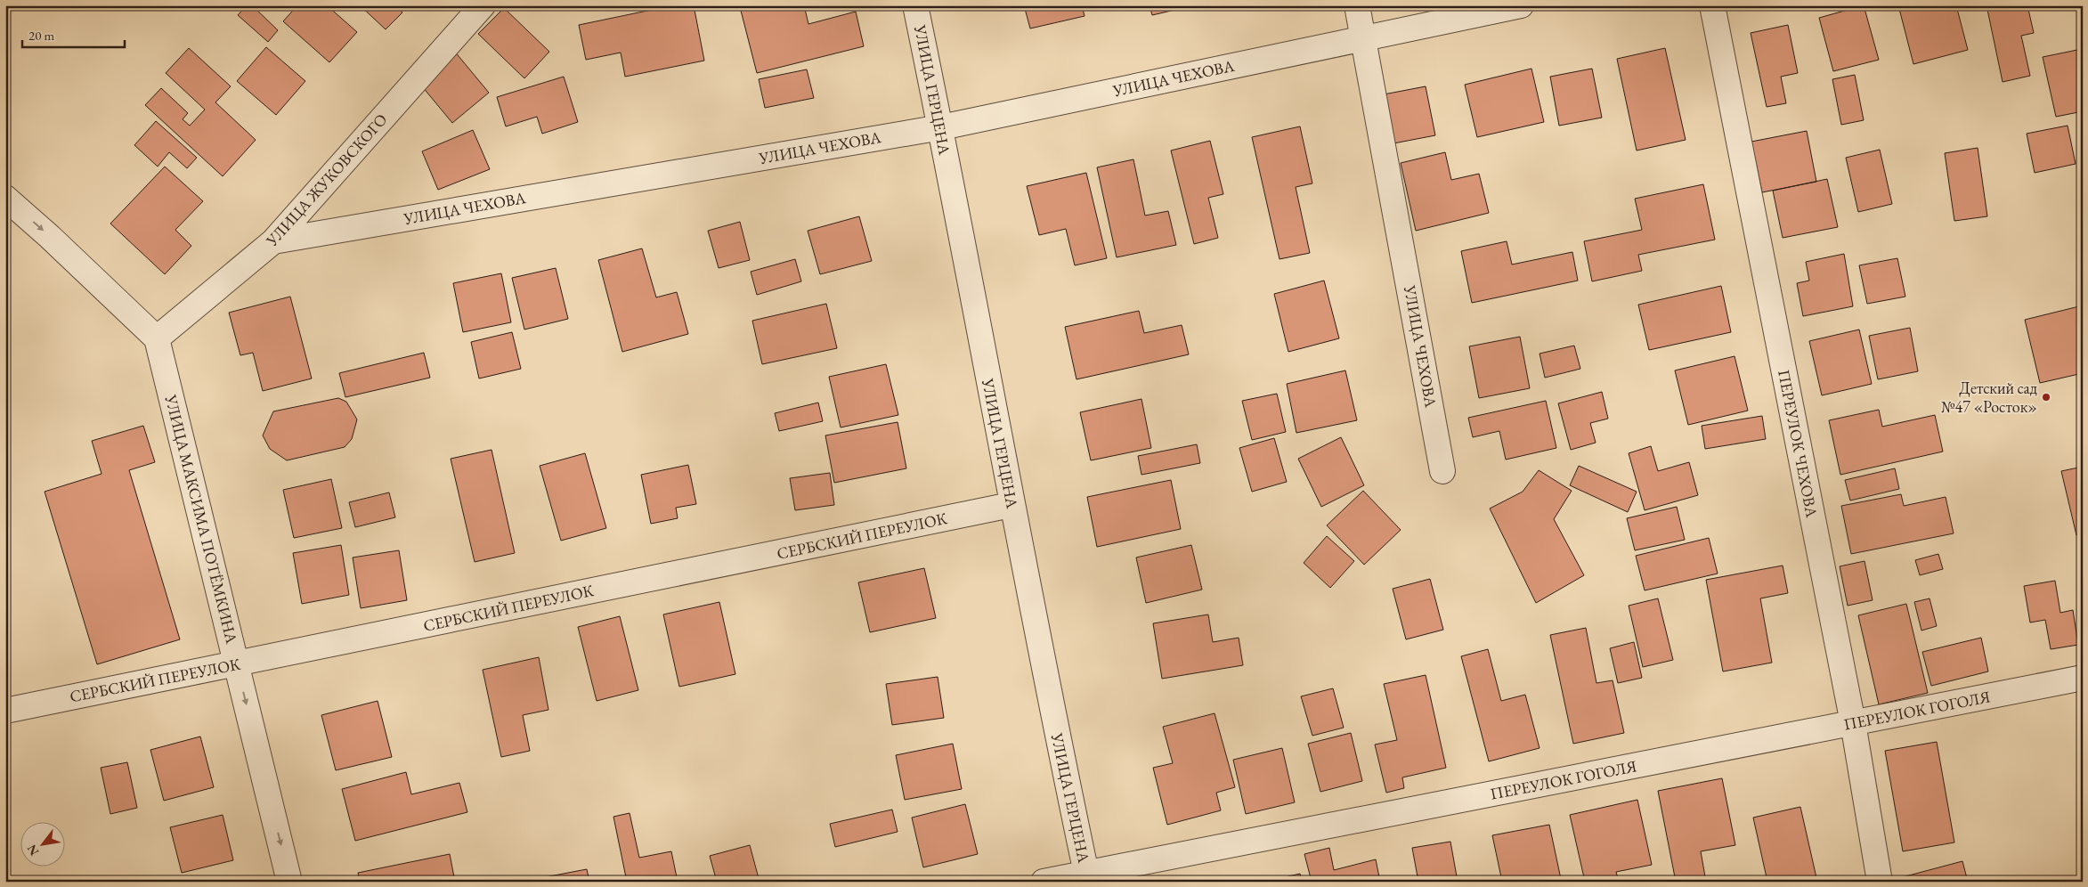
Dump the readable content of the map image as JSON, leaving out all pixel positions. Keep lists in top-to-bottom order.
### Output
{
  "streets": {
    "street": [
      "УЛИЦА ЧЕХОВА",
      "УЛИЦА ГЕРЦЕНА",
      "УЛИЦА ЖУКОВСКОГО",
      "ПЕРЕУЛОК ЧЕХОВА",
      "УЛИЦА МАКСИМА ПОТЁМКИНА",
      "СЕРБСКИЙ ПЕРЕУЛОК",
      "ПЕРЕУЛОК ГОГОЛЯ"
    ]
  },
  "crossings": [
    ["УЛИЦА ЧЕХОВА", "УЛИЦА ГЕРЦЕНА"],
    ["УЛИЦА ЧЕХОВА", "УЛИЦА ЖУКОВСКОГО"],
    ["УЛИЦА ГЕРЦЕНА", "СЕРБСКИЙ ПЕРЕУЛОК"],
    ["УЛИЦА ГЕРЦЕНА", "ПЕРЕУЛОК ГОГОЛЯ"],
    ["УЛИЦА ЖУКОВСКОГО", "УЛИЦА МАКСИМА ПОТЁМКИНА"],
    ["ПЕРЕУЛОК ЧЕХОВА", "ПЕРЕУЛОК ГОГОЛЯ"],
    ["УЛИЦА МАКСИМА ПОТЁМКИНА", "СЕРБСКИЙ ПЕРЕУЛОК"]
  ],
  "one_way": ["УЛИЦА МАКСИМА ПОТЁМКИНА"],
  "places": ["Детский сад №47 «Росток»"],
  "scale_bar": "20 m",
  "north": "bottom left"
}
